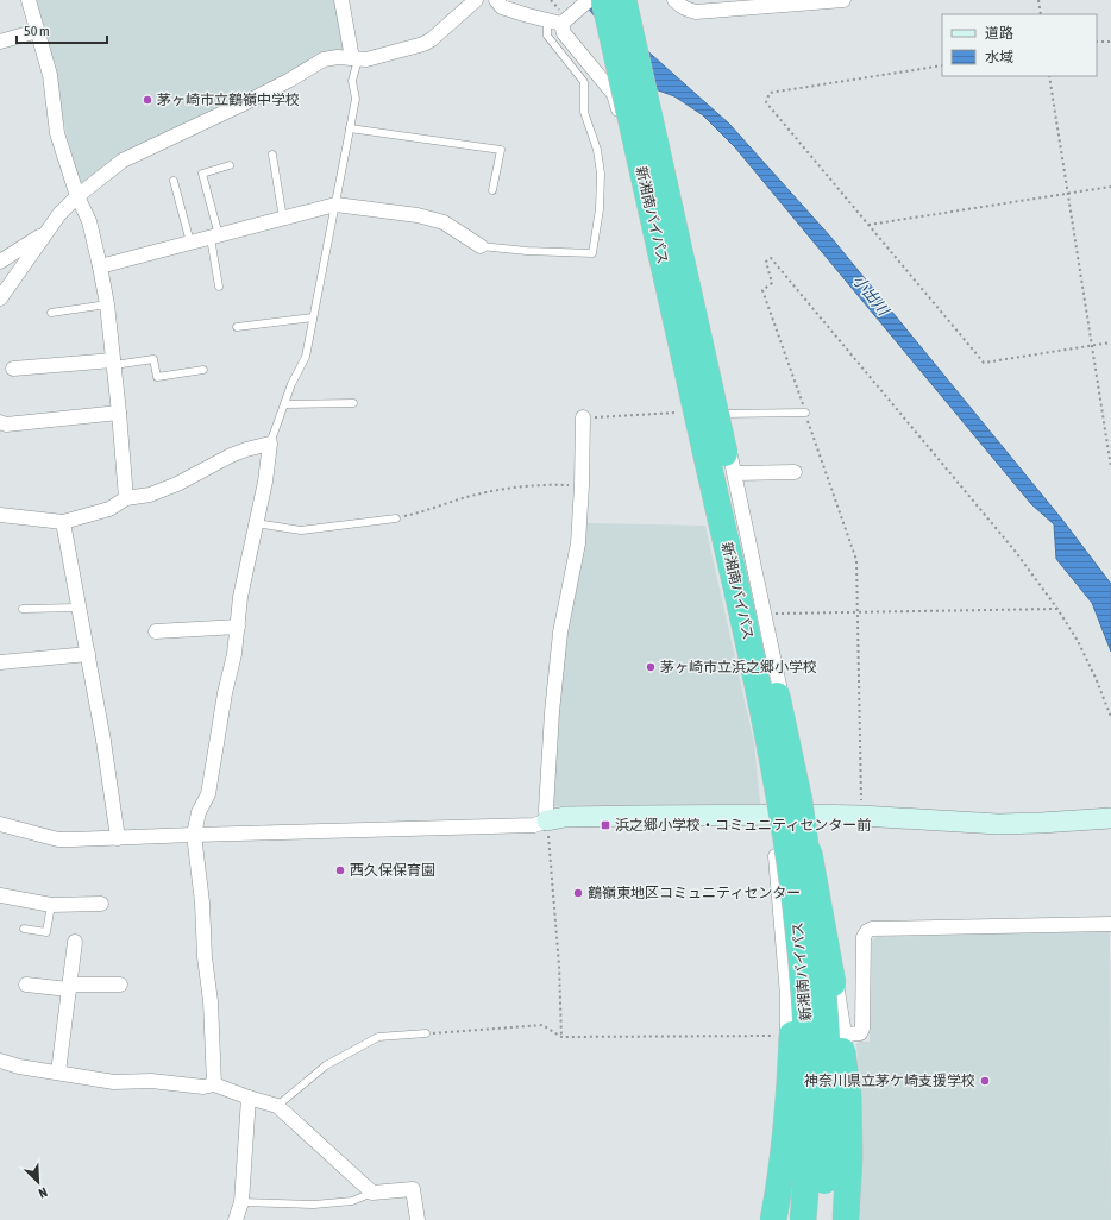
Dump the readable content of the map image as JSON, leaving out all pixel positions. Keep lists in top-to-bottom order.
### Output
{
  "streets": {
    "highway": ["新湘南バイパス"]
  },
  "water": ["小出川"],
  "places": {
    "other": [
      "茅ヶ崎市立鶴嶺中学校",
      "茅ヶ崎市立浜之郷小学校",
      "西久保保育園",
      "鶴嶺東地区コミュニティセンター",
      "神奈川県立茅ケ崎支援学校"
    ],
    "transit": ["浜之郷小学校・コミュニティセンター前"]
  },
  "legend": ["道路", "水域"],
  "scale_bar": "50 m",
  "north": "bottom right"
}
